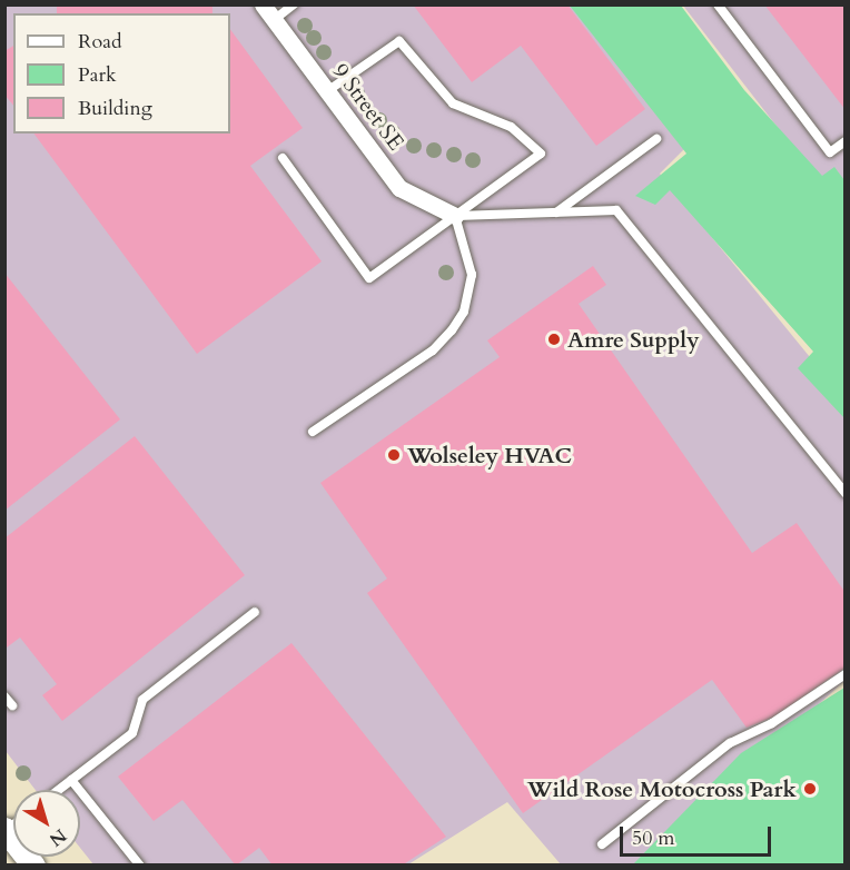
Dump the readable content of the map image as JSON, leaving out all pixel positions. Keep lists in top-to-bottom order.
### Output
{
  "streets": {
    "street": ["9 Street SE"]
  },
  "places": ["Amre Supply", "Wolseley HVAC", "Wild Rose Motocross Park"],
  "legend": ["Road", "Park", "Building"],
  "scale_bar": "50 m",
  "north": "bottom right"
}
